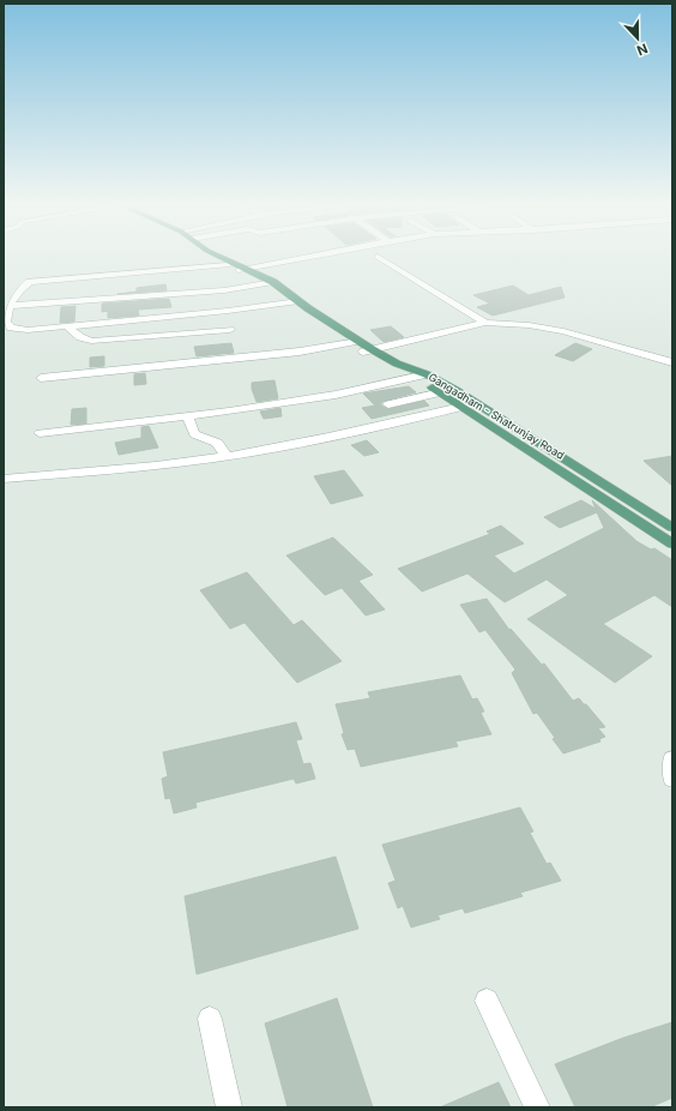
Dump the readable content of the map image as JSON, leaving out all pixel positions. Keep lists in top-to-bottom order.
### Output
{
  "streets": {
    "main road": ["Gangadham - Shatrunjay Road"]
  },
  "north": "bottom"
}
